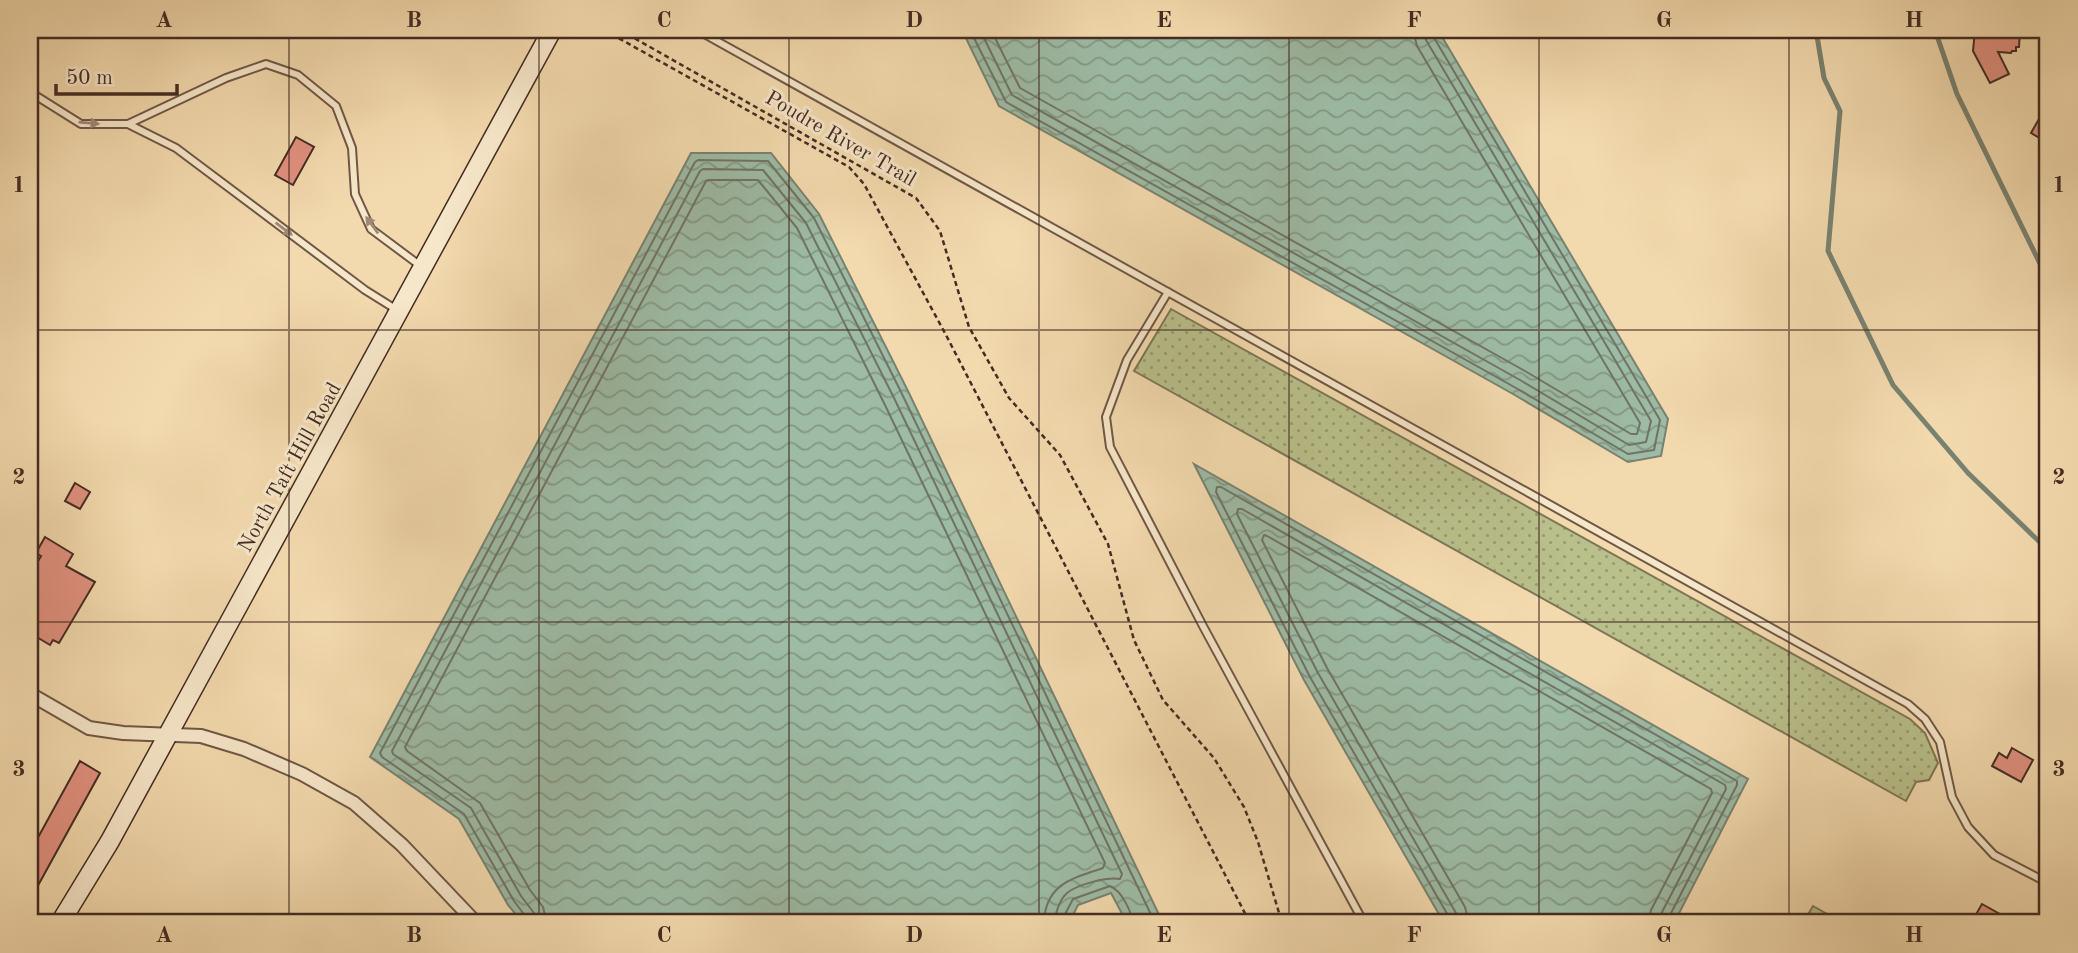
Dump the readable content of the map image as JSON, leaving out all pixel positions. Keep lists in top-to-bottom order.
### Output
{
  "streets": {
    "main road": ["North Taft Hill Road"],
    "path": ["Poudre River Trail"]
  },
  "scale_bar": "50 m",
  "grid": {
    "columns": [
      "A",
      "B",
      "C",
      "D",
      "E",
      "F",
      "G",
      "H"
    ],
    "rows": ["1", "2", "3"]
  }
}
